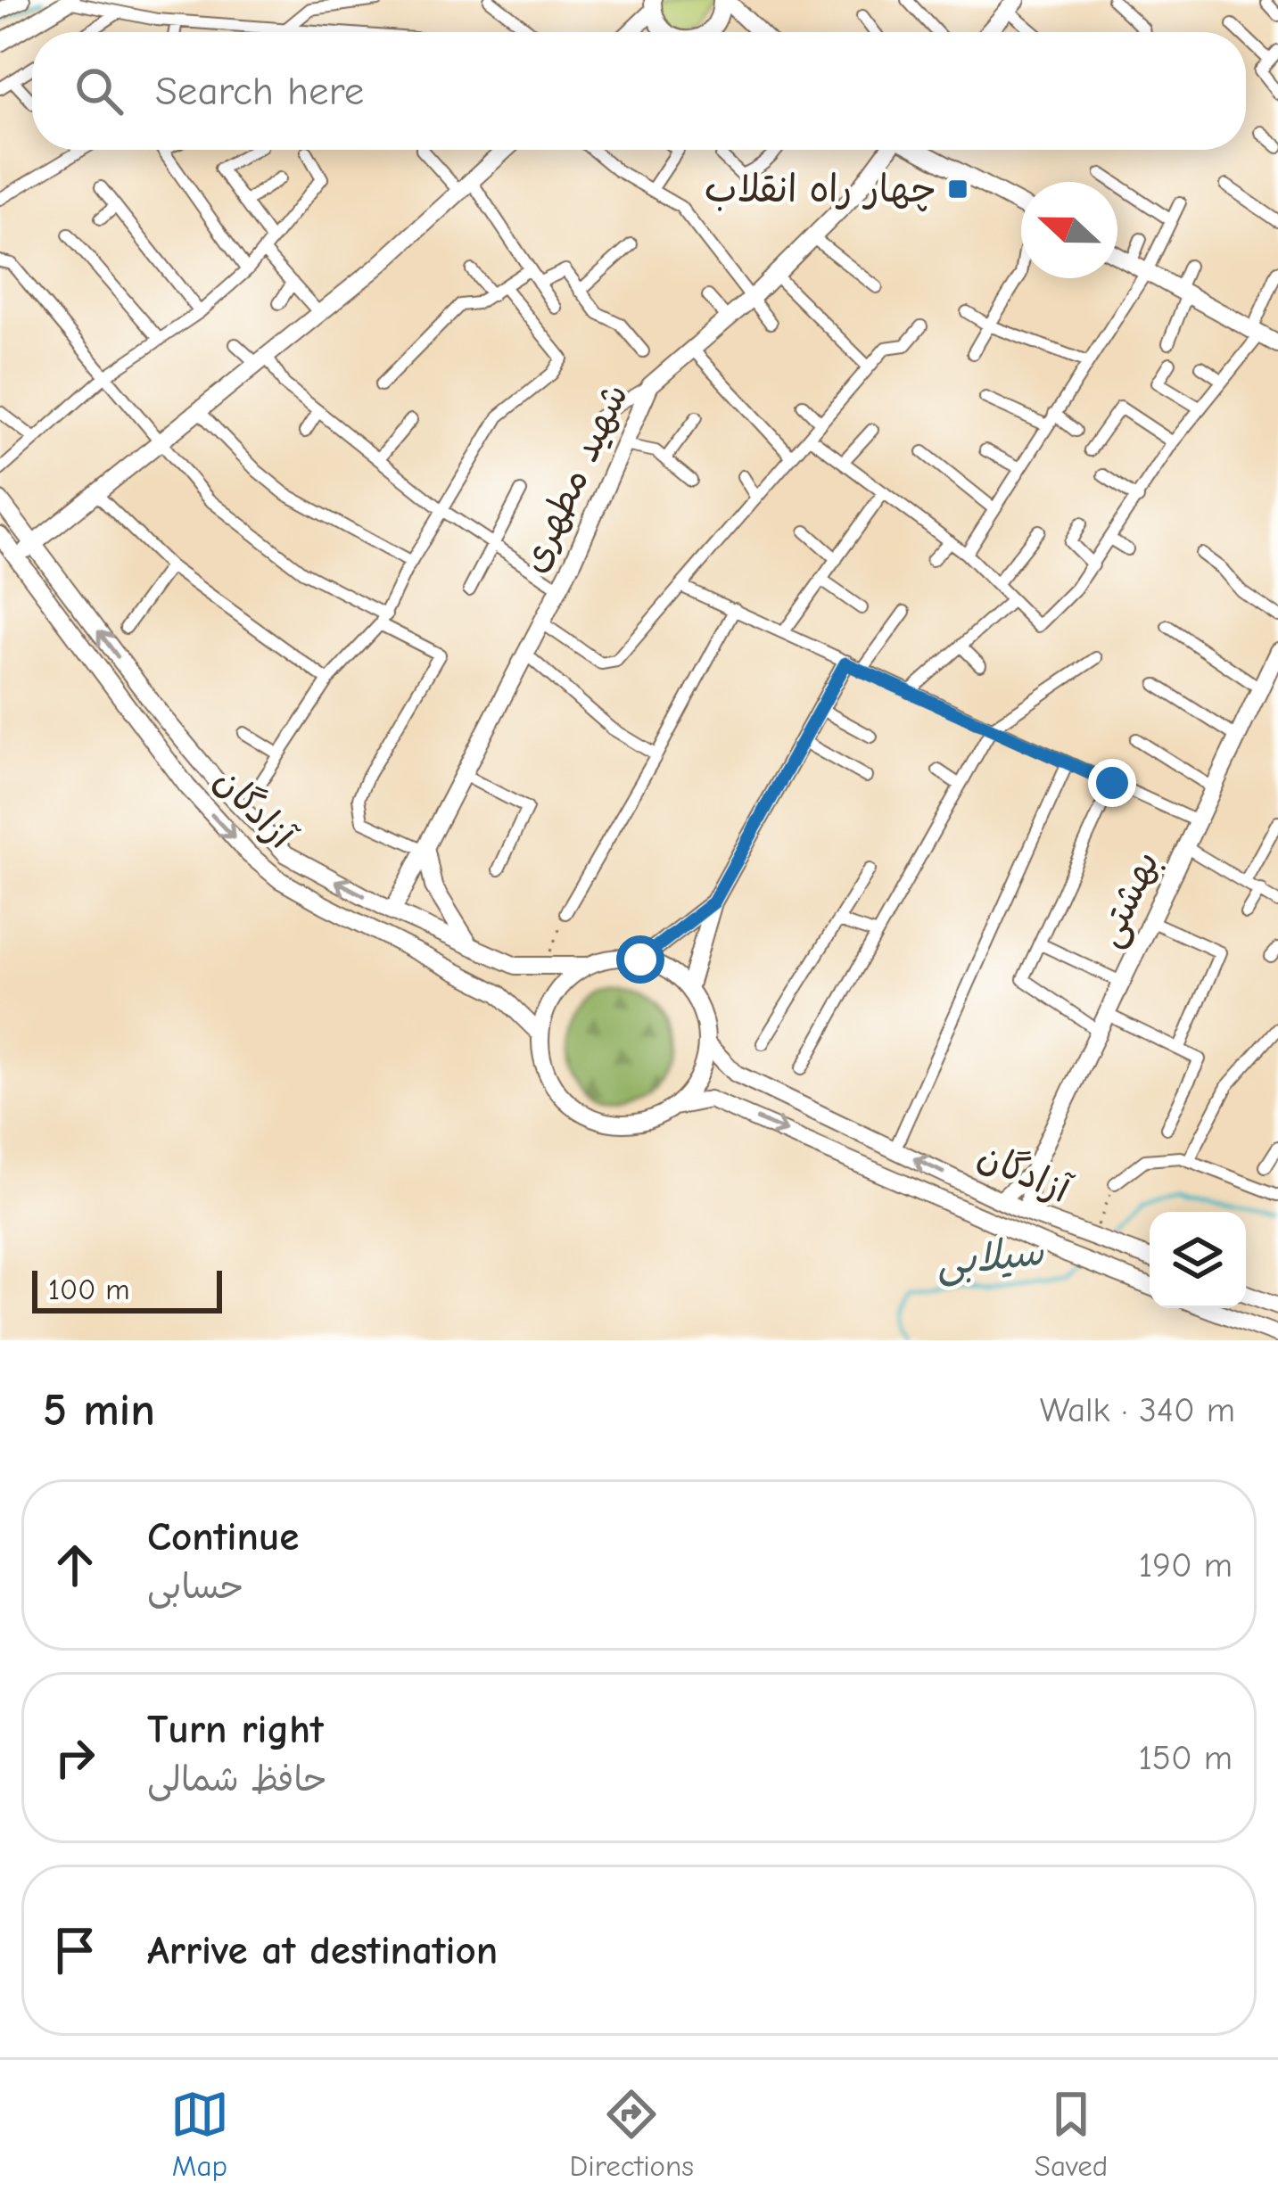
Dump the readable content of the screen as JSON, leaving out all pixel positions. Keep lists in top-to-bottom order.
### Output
{
  "streets": {
    "main road": ["شهید مطهری", "آزادگان", "بهشتی"]
  },
  "water": ["سیلابی"],
  "places": {
    "transit": ["چهار راه انقلاب"]
  },
  "scale_bar": "100 m",
  "north": "left",
  "page": {
    "search": "Search here",
    "scale": "100 m",
    "heading": ["5 min", "Walk · 340 m"],
    "list": [
      ["Continue", "حسابی", "190 m"],
      ["Turn right", "حافظ شمالی", "150 m"],
      "Arrive at destination"
    ],
    "nav": ["Map", "Directions", "Saved"]
  }
}
